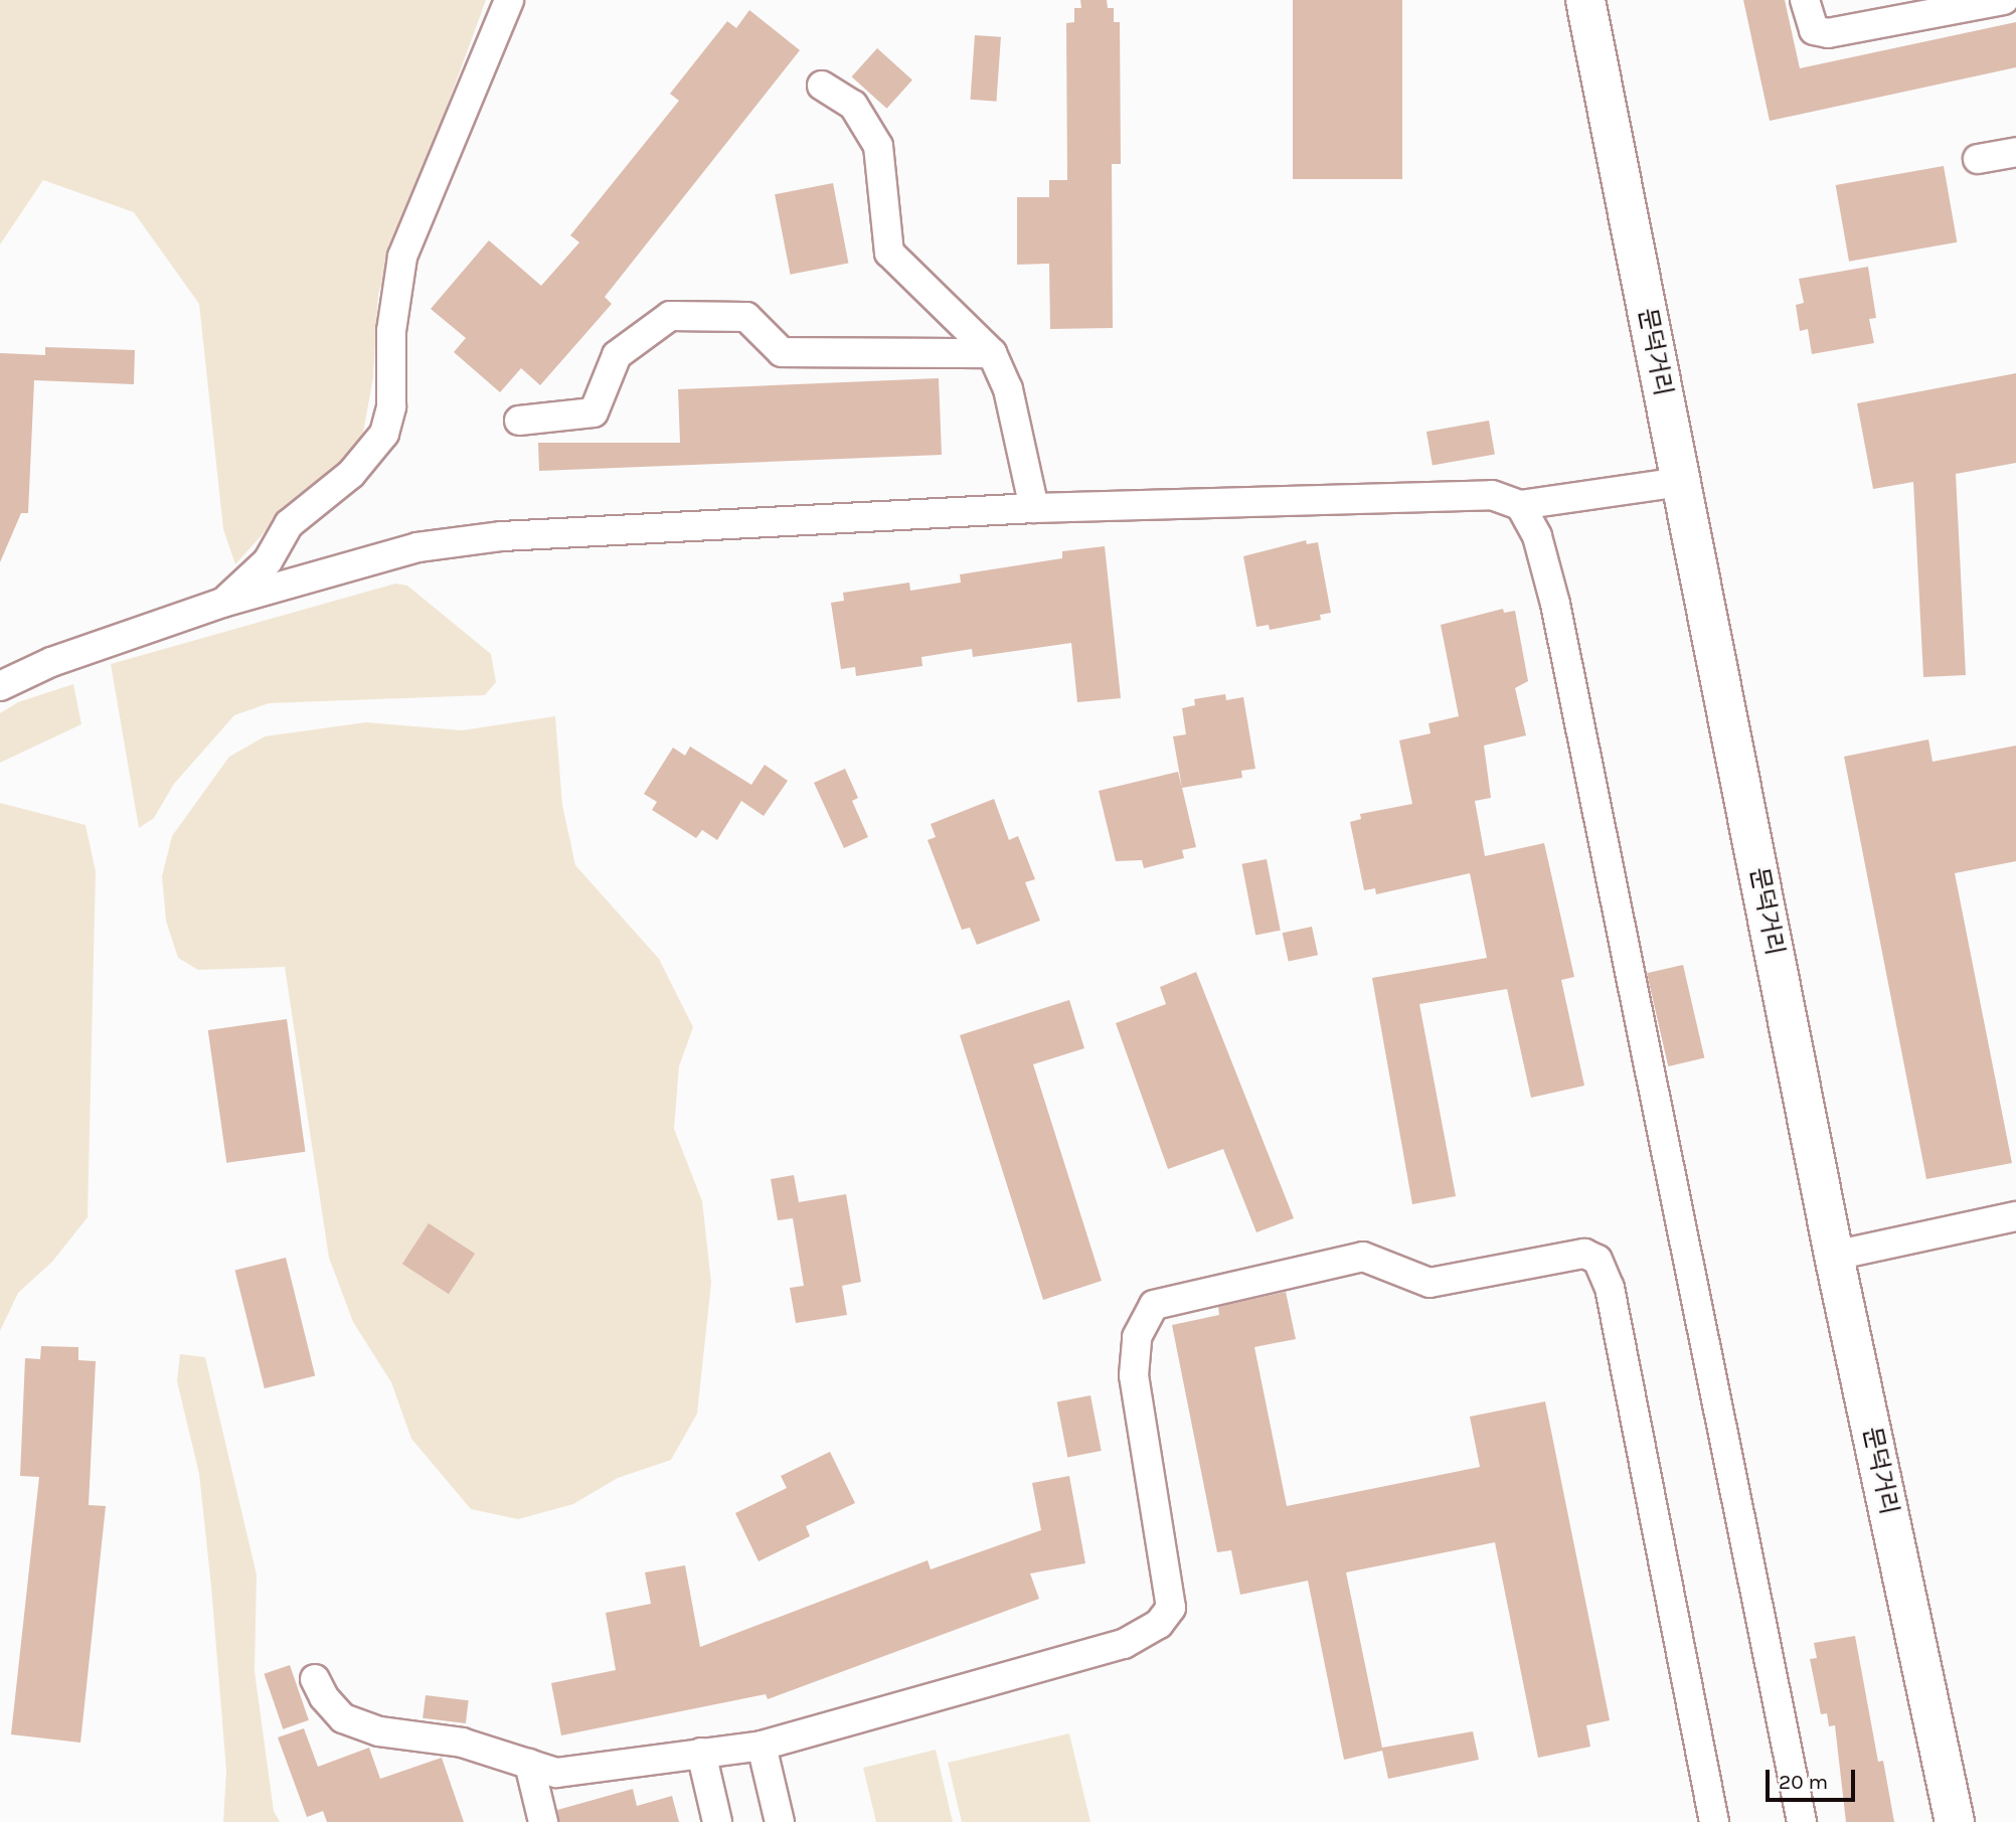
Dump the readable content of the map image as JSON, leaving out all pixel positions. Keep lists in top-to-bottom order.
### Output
{
  "streets": {
    "main road": ["문덕거리"]
  },
  "scale_bar": "20 m"
}
